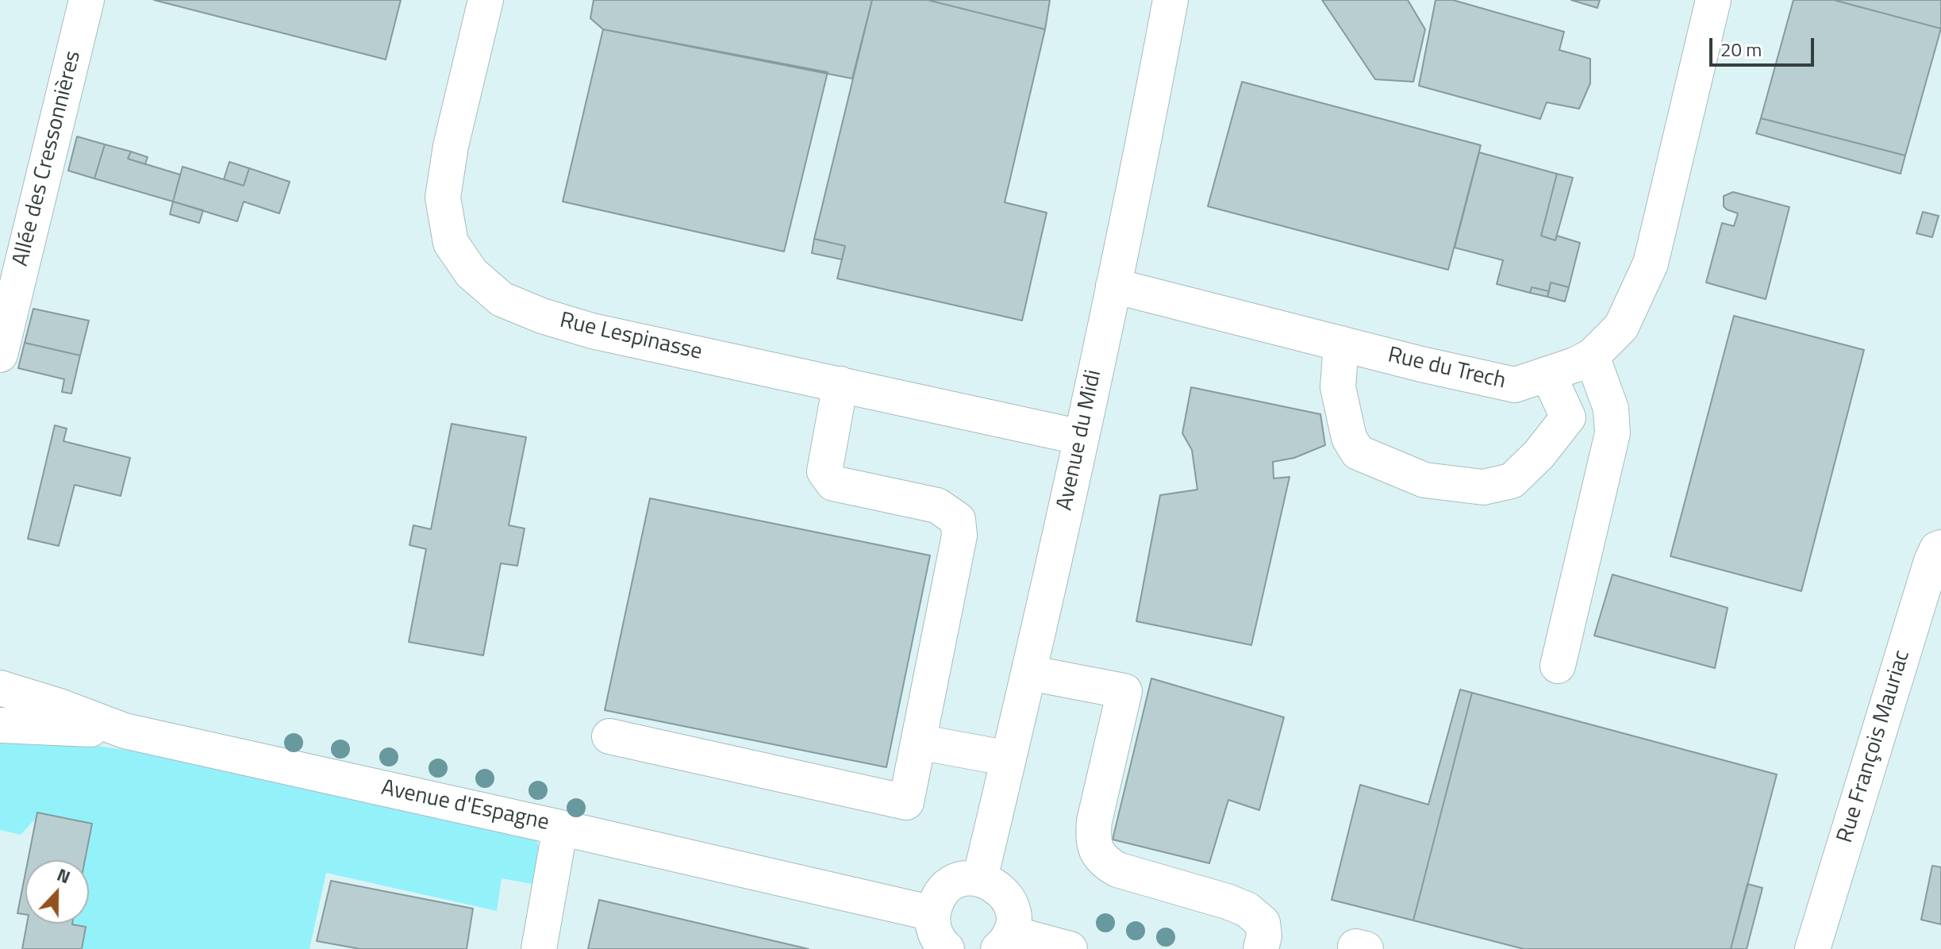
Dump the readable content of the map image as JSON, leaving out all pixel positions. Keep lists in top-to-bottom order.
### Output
{
  "streets": {
    "street": [
      "Allée des Cressonnières",
      "Rue Lespinasse",
      "Rue du Trech",
      "Avenue du Midi",
      "Rue François Mauriac",
      "Avenue d'Espagne"
    ]
  },
  "crossings": [
    ["Rue Lespinasse", "Avenue du Midi"],
    ["Rue du Trech", "Avenue du Midi"]
  ],
  "scale_bar": "20 m",
  "north": "top"
}
